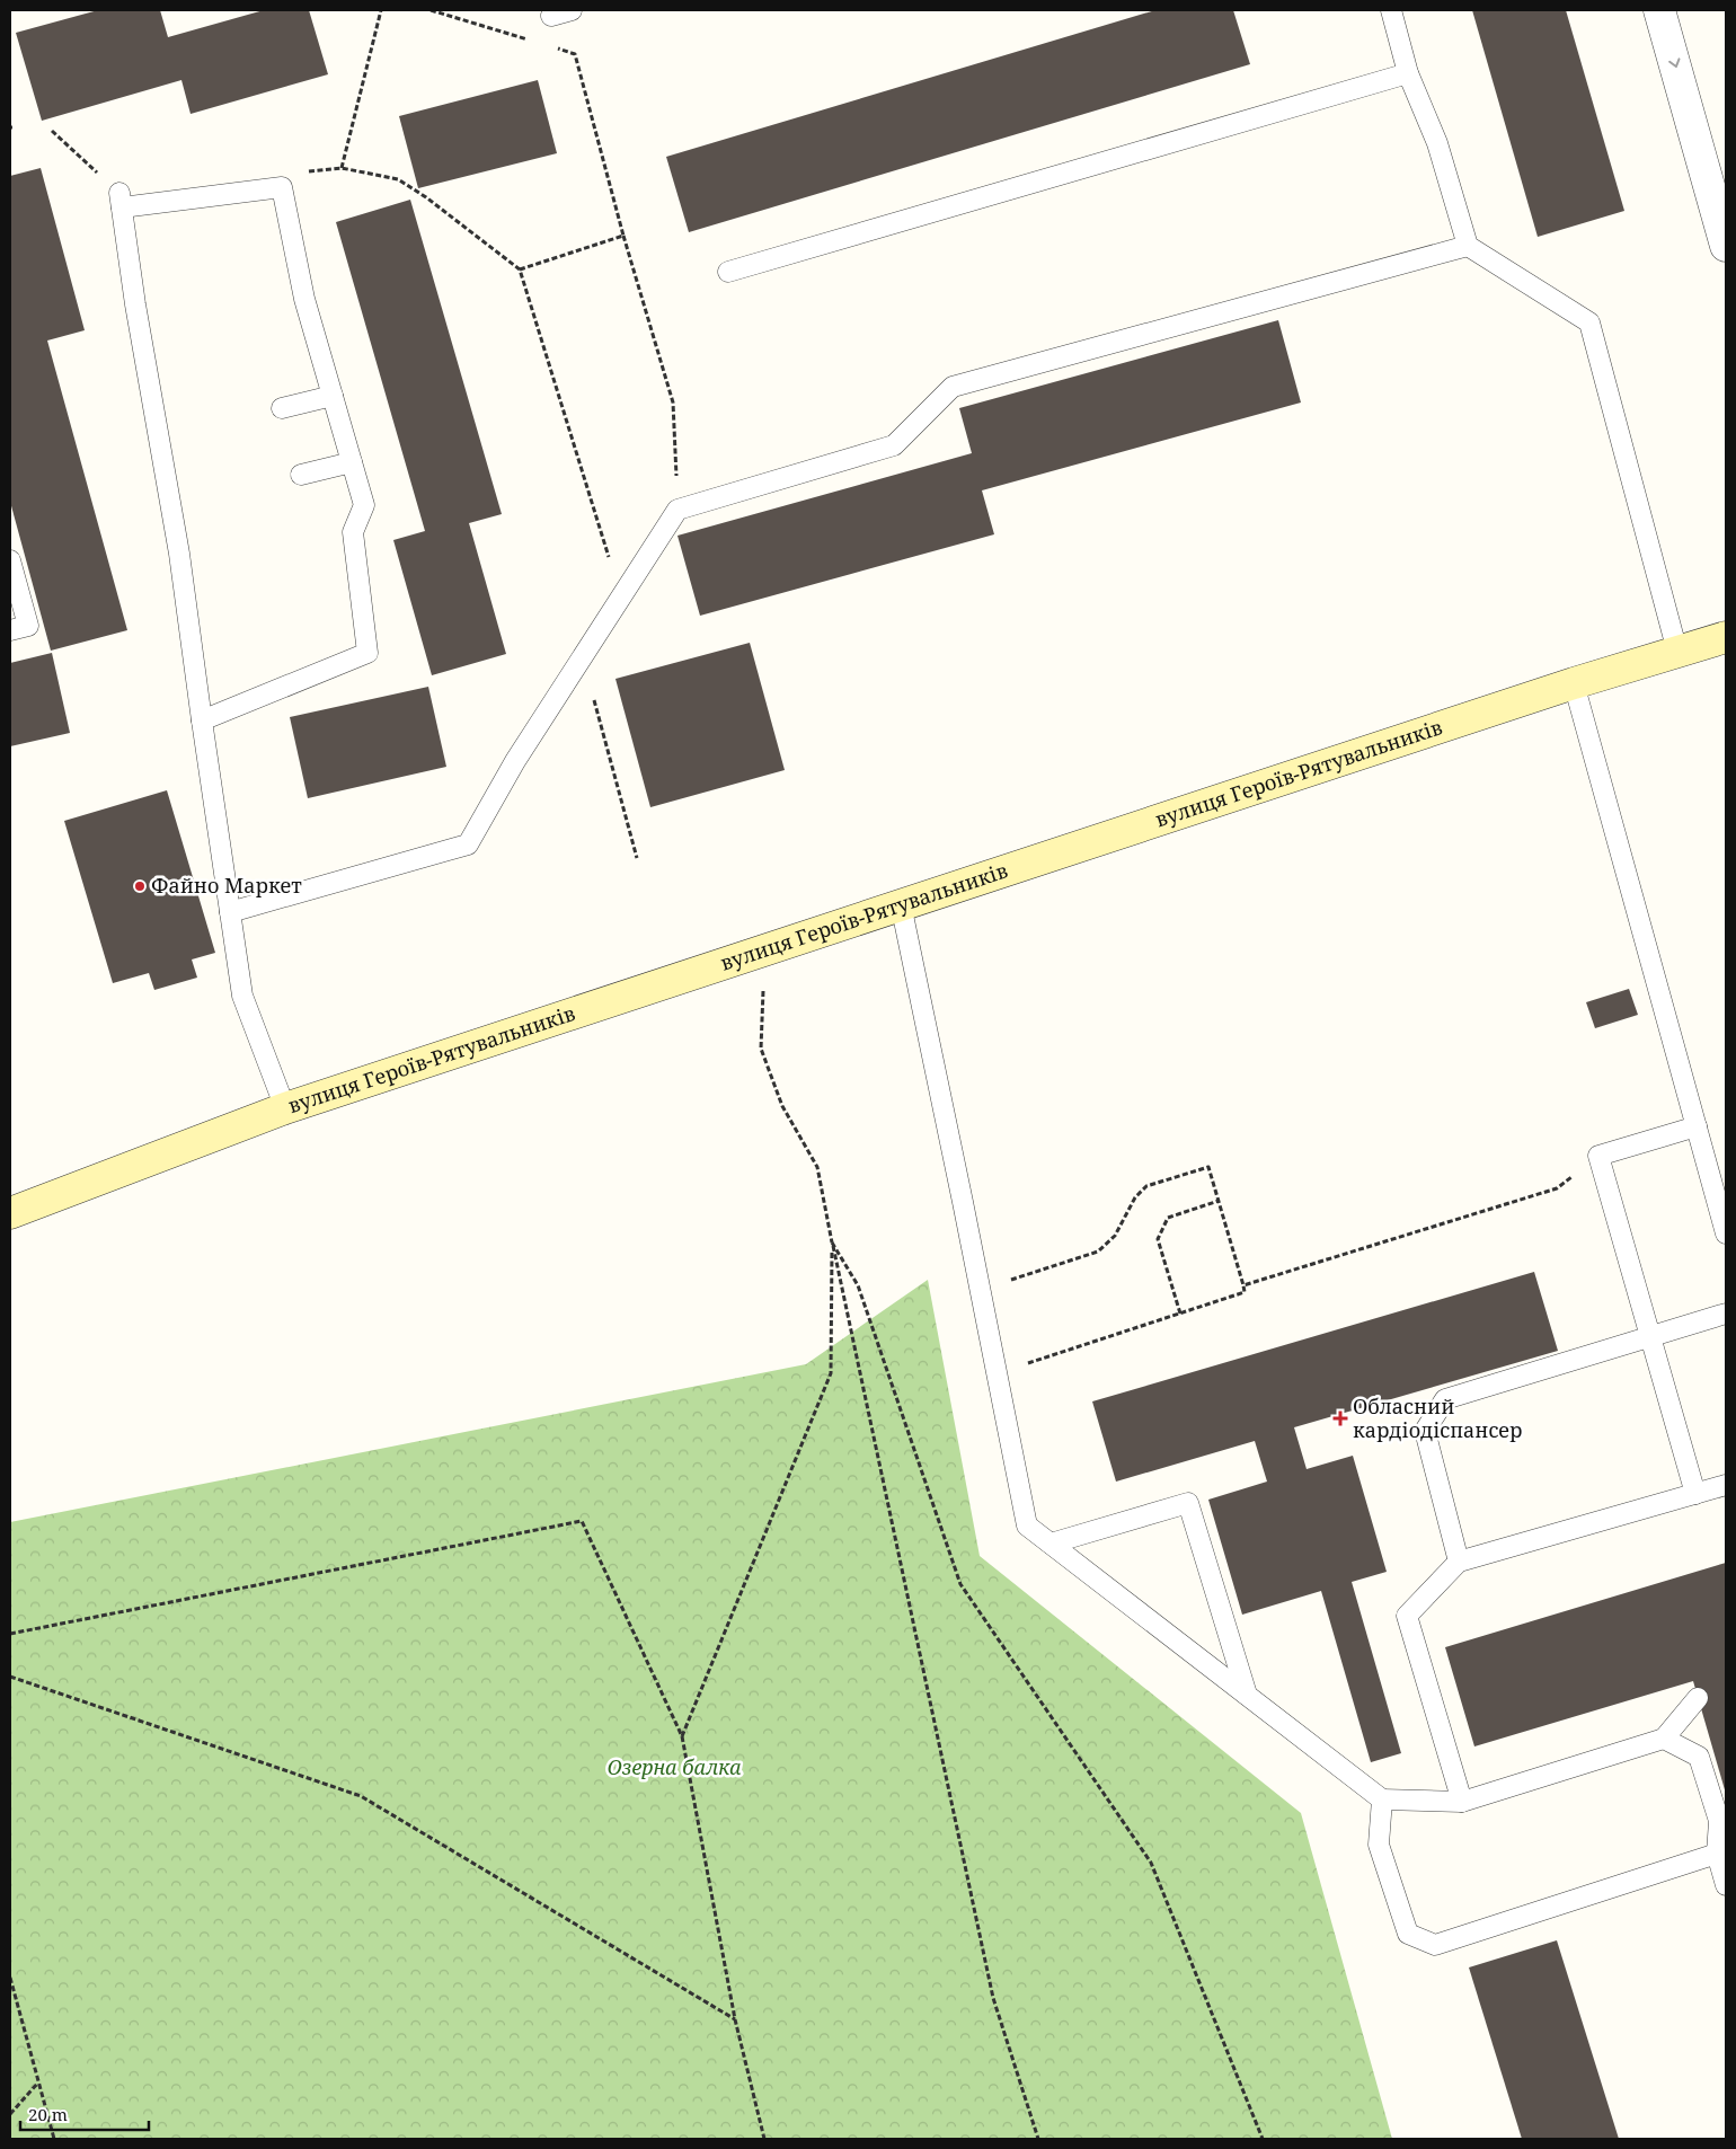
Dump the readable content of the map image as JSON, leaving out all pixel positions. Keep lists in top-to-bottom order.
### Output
{
  "streets": {
    "main road": ["вулиця Героїв-Рятувальників"]
  },
  "parks": ["Озерна балка"],
  "places": {
    "other": ["Файно Маркет"],
    "health": ["Обласний кардіодіспансер"]
  },
  "scale_bar": "20 m"
}
